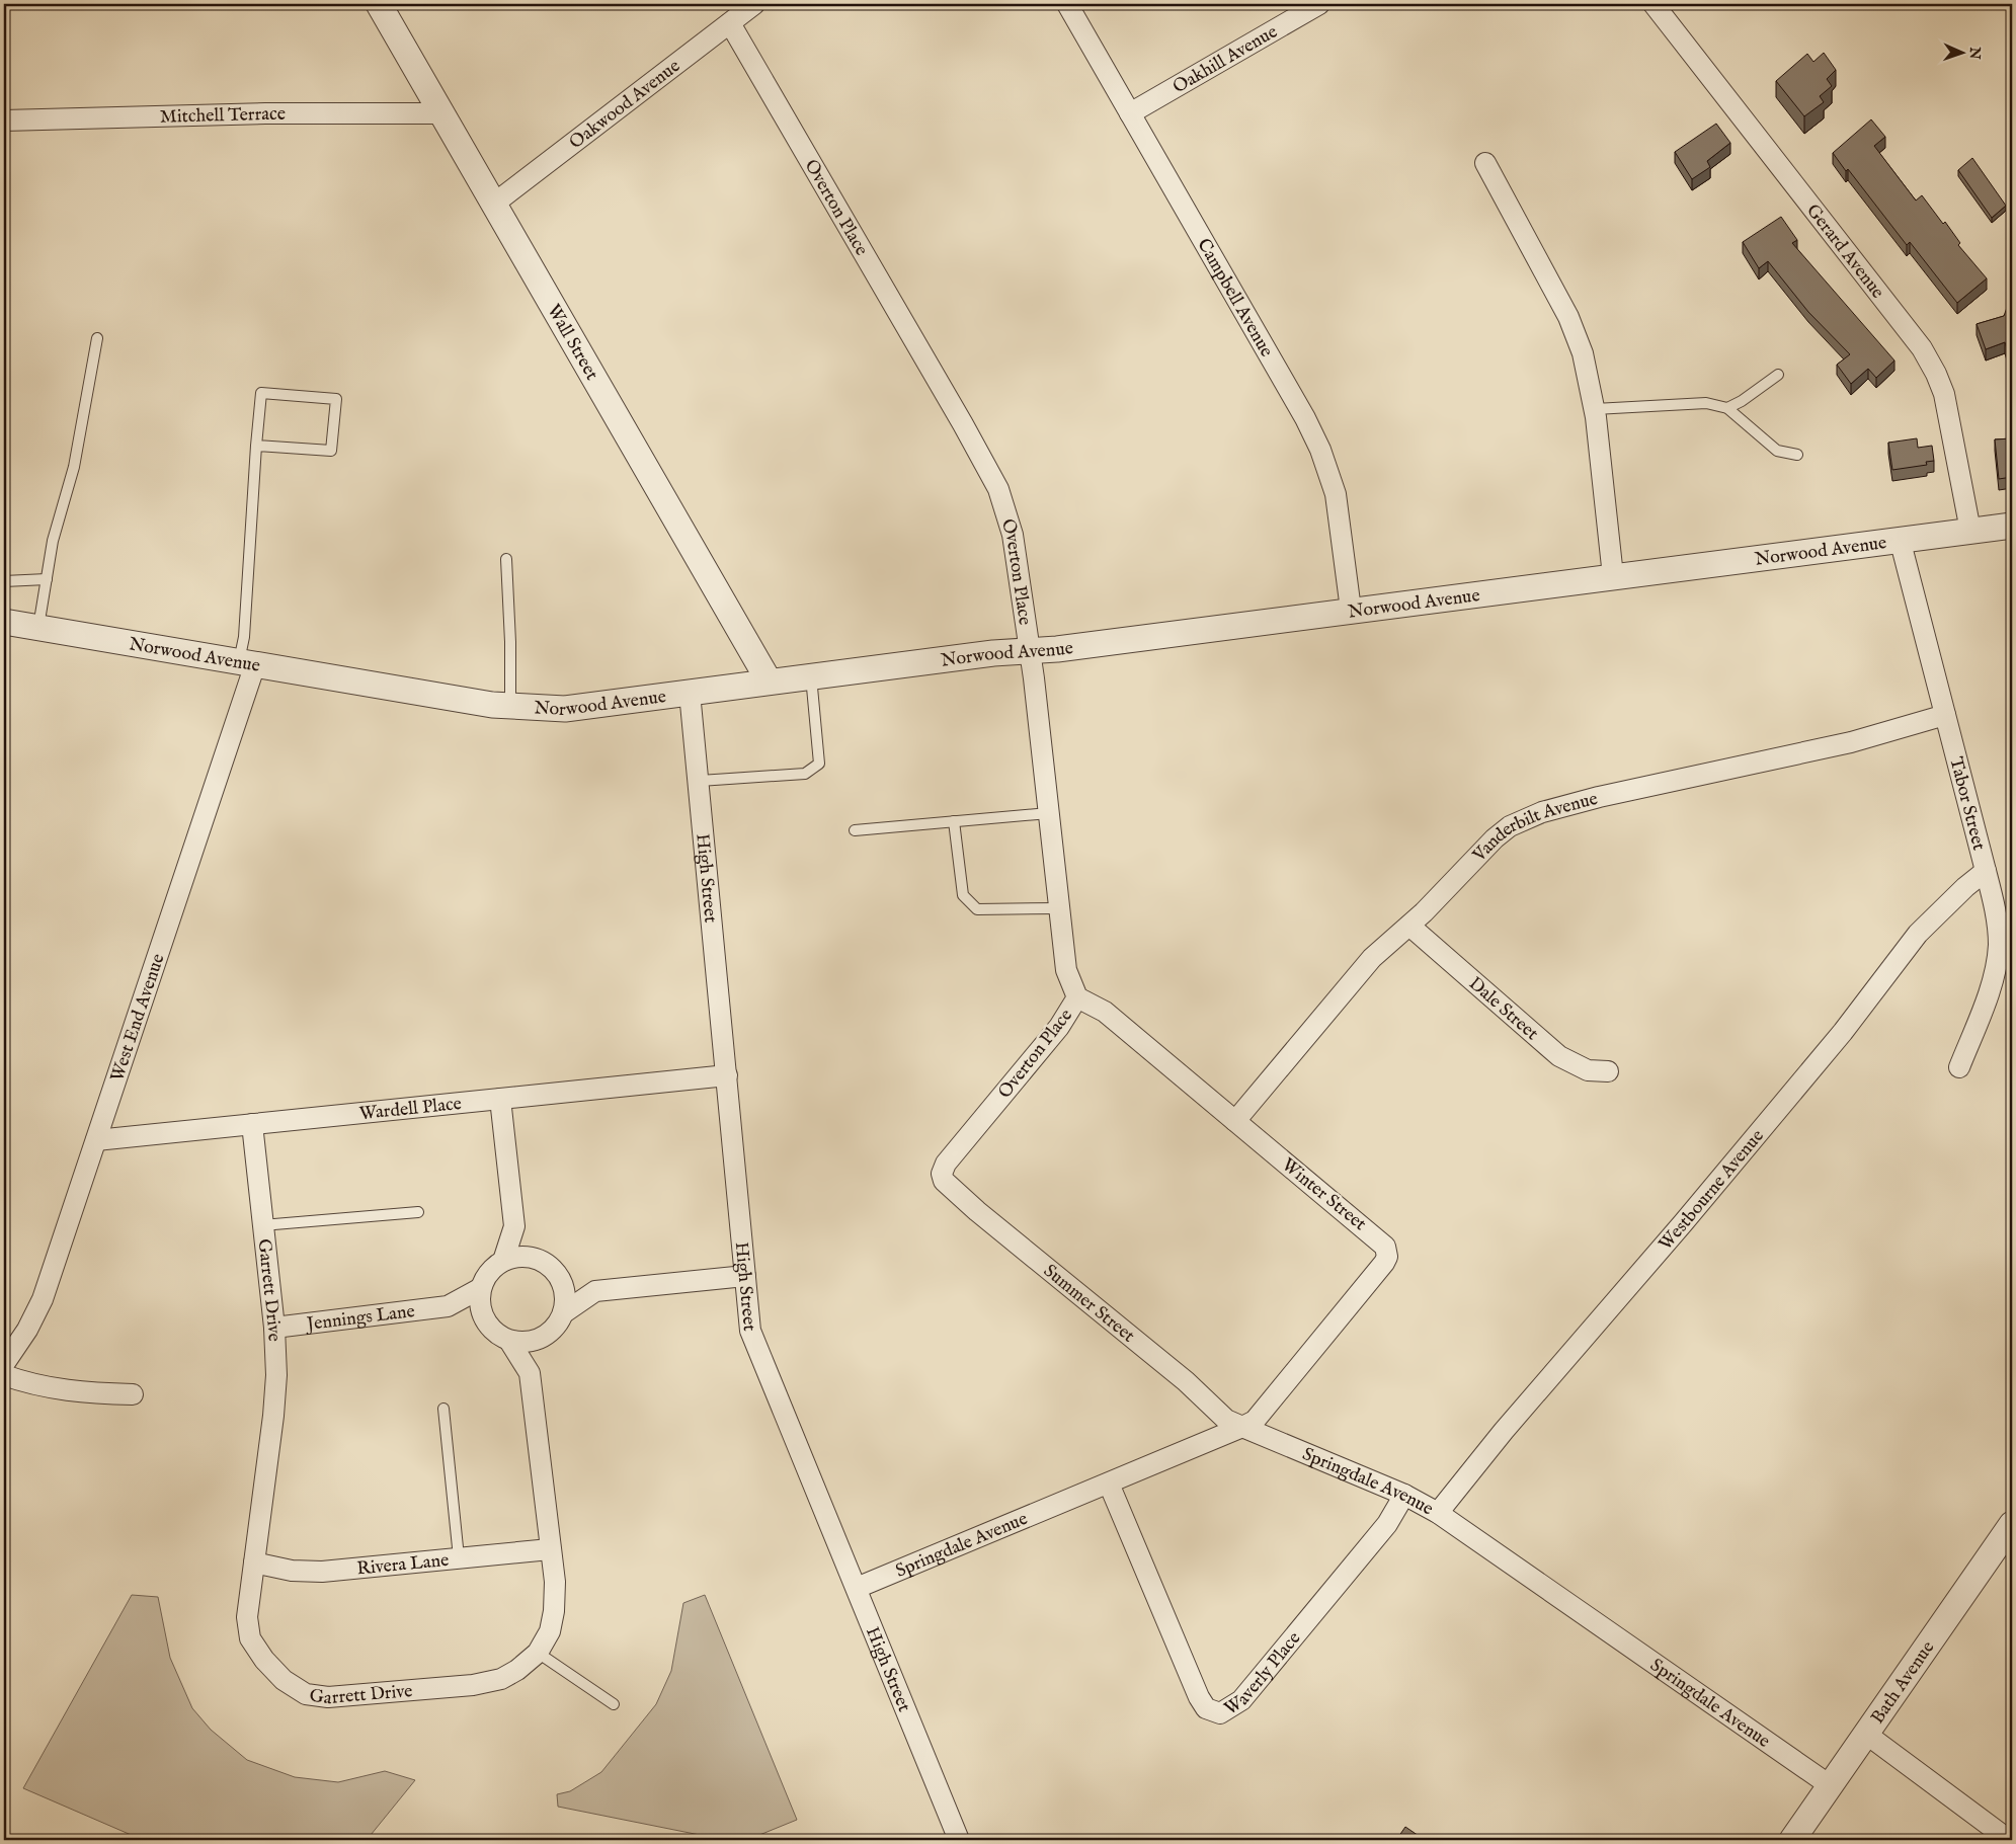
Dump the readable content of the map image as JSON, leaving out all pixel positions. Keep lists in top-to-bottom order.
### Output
{
  "streets": {
    "street": [
      "Oakhill Avenue",
      "Oakwood Avenue",
      "Mitchell Terrace",
      "Overton Place",
      "Gerard Avenue",
      "Campbell Avenue",
      "Wall Street",
      "Norwood Avenue",
      "Tabor Street",
      "Vanderbilt Avenue",
      "High Street",
      "Dale Street",
      "West End Avenue",
      "Wardell Place",
      "Westbourne Avenue",
      "Winter Street",
      "Garrett Drive",
      "Summer Street",
      "Jennings Lane",
      "Springdale Avenue",
      "Rivera Lane",
      "Waverly Place",
      "Bath Avenue"
    ]
  },
  "crossings": [
    ["Oakhill Avenue", "Campbell Avenue"],
    ["Oakwood Avenue", "Overton Place"],
    ["Oakwood Avenue", "Wall Street"],
    ["Mitchell Terrace", "Wall Street"],
    ["Overton Place", "Norwood Avenue"],
    ["Overton Place", "Winter Street"],
    ["Overton Place", "Summer Street"],
    ["Gerard Avenue", "Norwood Avenue"],
    ["Campbell Avenue", "Norwood Avenue"],
    ["Wall Street", "Norwood Avenue"],
    ["Norwood Avenue", "Tabor Street"],
    ["Norwood Avenue", "High Street"],
    ["Norwood Avenue", "West End Avenue"],
    ["Tabor Street", "Vanderbilt Avenue"],
    ["Tabor Street", "Westbourne Avenue"],
    ["Vanderbilt Avenue", "Dale Street"],
    ["Vanderbilt Avenue", "Winter Street"],
    ["High Street", "Wardell Place"],
    ["High Street", "Springdale Avenue"],
    ["West End Avenue", "Wardell Place"],
    ["Wardell Place", "Garrett Drive"],
    ["Westbourne Avenue", "Springdale Avenue"],
    ["Winter Street", "Summer Street"],
    ["Winter Street", "Springdale Avenue"],
    ["Garrett Drive", "Jennings Lane"],
    ["Garrett Drive", "Rivera Lane"],
    ["Summer Street", "Springdale Avenue"],
    ["Springdale Avenue", "Waverly Place"],
    ["Springdale Avenue", "Bath Avenue"]
  ],
  "north": "right"
}
